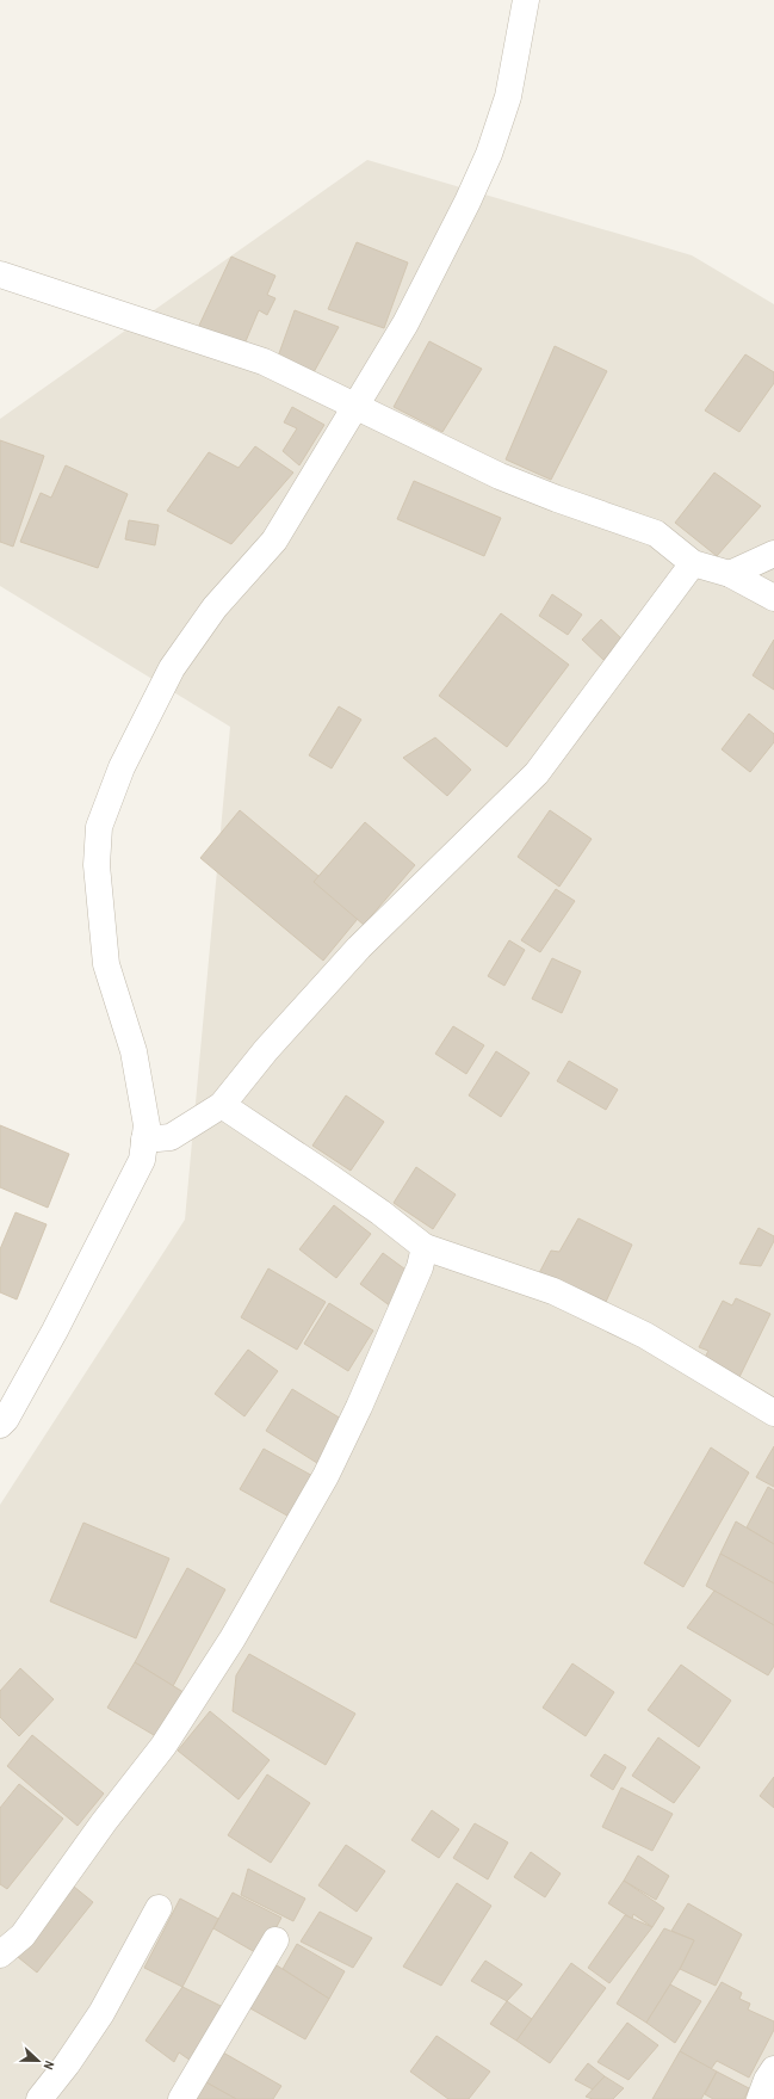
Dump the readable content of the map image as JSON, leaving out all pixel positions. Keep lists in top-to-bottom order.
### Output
{
  "north": "right"
}
